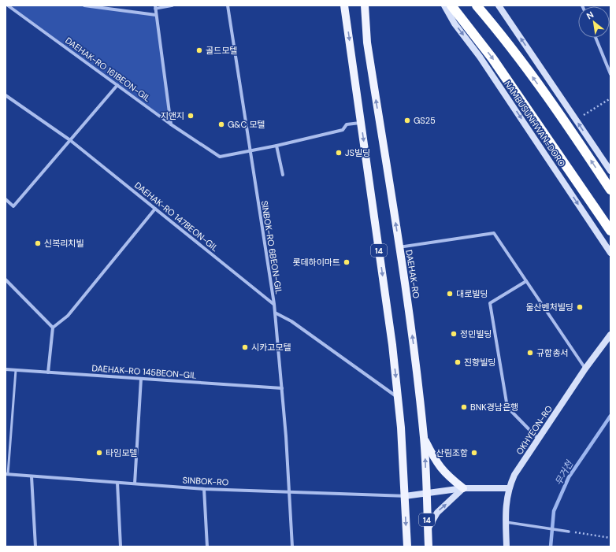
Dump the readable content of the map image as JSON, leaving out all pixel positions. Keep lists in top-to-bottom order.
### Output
{
  "streets": {
    "main road": [
      "NAMBUSUNHWAN-DORO",
      "14",
      "DAEHAK-RO",
      "OKHYEON-RO"
    ],
    "street": [
      "DAEHAK-RO 161BEON-GIL",
      "DAEHAK-RO 147BEON-GIL",
      "SINBOK-RO 6BEON-GIL",
      "DAEHAK-RO 145BEON-GIL",
      "SINBOK-RO"
    ]
  },
  "crossings": [
    ["DAEHAK-RO 161BEON-GIL", "SINBOK-RO 6BEON-GIL"],
    ["DAEHAK-RO 161BEON-GIL", "14"],
    ["DAEHAK-RO 147BEON-GIL", "SINBOK-RO 6BEON-GIL"],
    ["SINBOK-RO 6BEON-GIL", "DAEHAK-RO 145BEON-GIL"],
    ["SINBOK-RO 6BEON-GIL", "SINBOK-RO"],
    ["14", "SINBOK-RO"]
  ],
  "water": ["무거천"],
  "places": [
    "골드모텔",
    "지앤지",
    "GS25",
    "G&C 모텔",
    "JS빌딩",
    "신복리치빌",
    "롯데하이마트",
    "대로빌딩",
    "울산벤처빌딩",
    "정민빌딩",
    "시카고모텔",
    "규합총서",
    "진향빌딩",
    "BNK경남은행",
    "타임모텔",
    "산림조합"
  ],
  "north": "top left"
}
